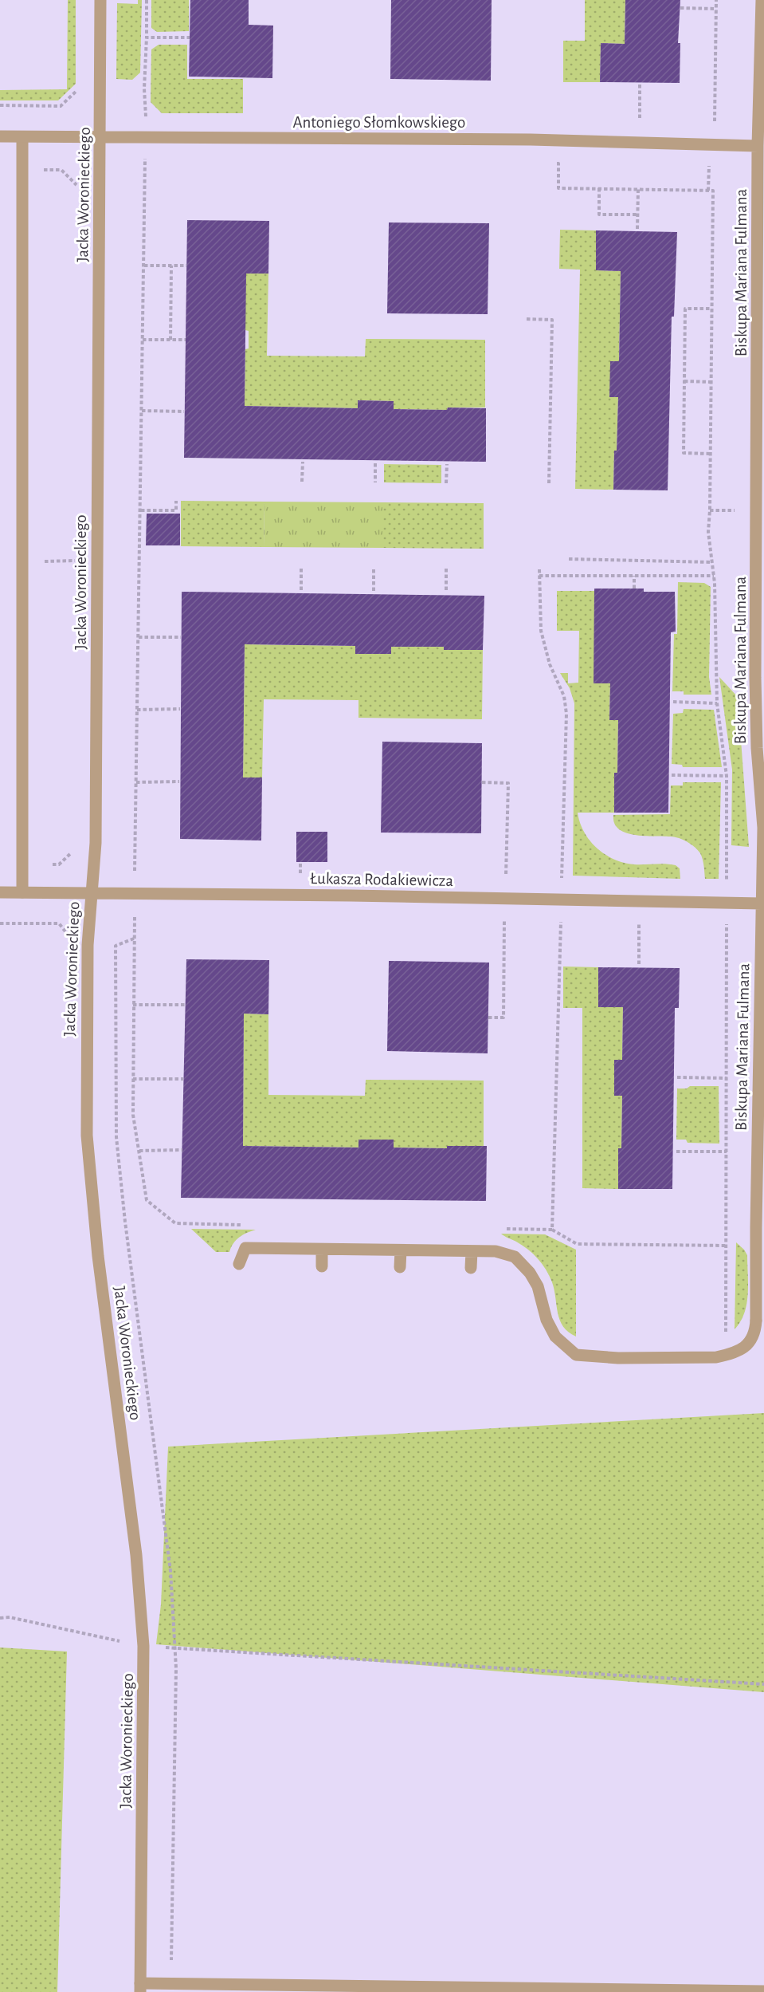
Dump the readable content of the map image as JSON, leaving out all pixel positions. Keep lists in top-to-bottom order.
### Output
{
  "streets": {
    "street": [
      "Antoniego Słomkowskiego",
      "Jacka Woronieckiego",
      "Biskupa Mariana Fulmana",
      "Łukasza Rodakiewicza"
    ]
  },
  "crossings": [
    ["Antoniego Słomkowskiego", "Jacka Woronieckiego"],
    ["Antoniego Słomkowskiego", "Biskupa Mariana Fulmana"],
    ["Jacka Woronieckiego", "Łukasza Rodakiewicza"],
    ["Biskupa Mariana Fulmana", "Łukasza Rodakiewicza"]
  ]
}
